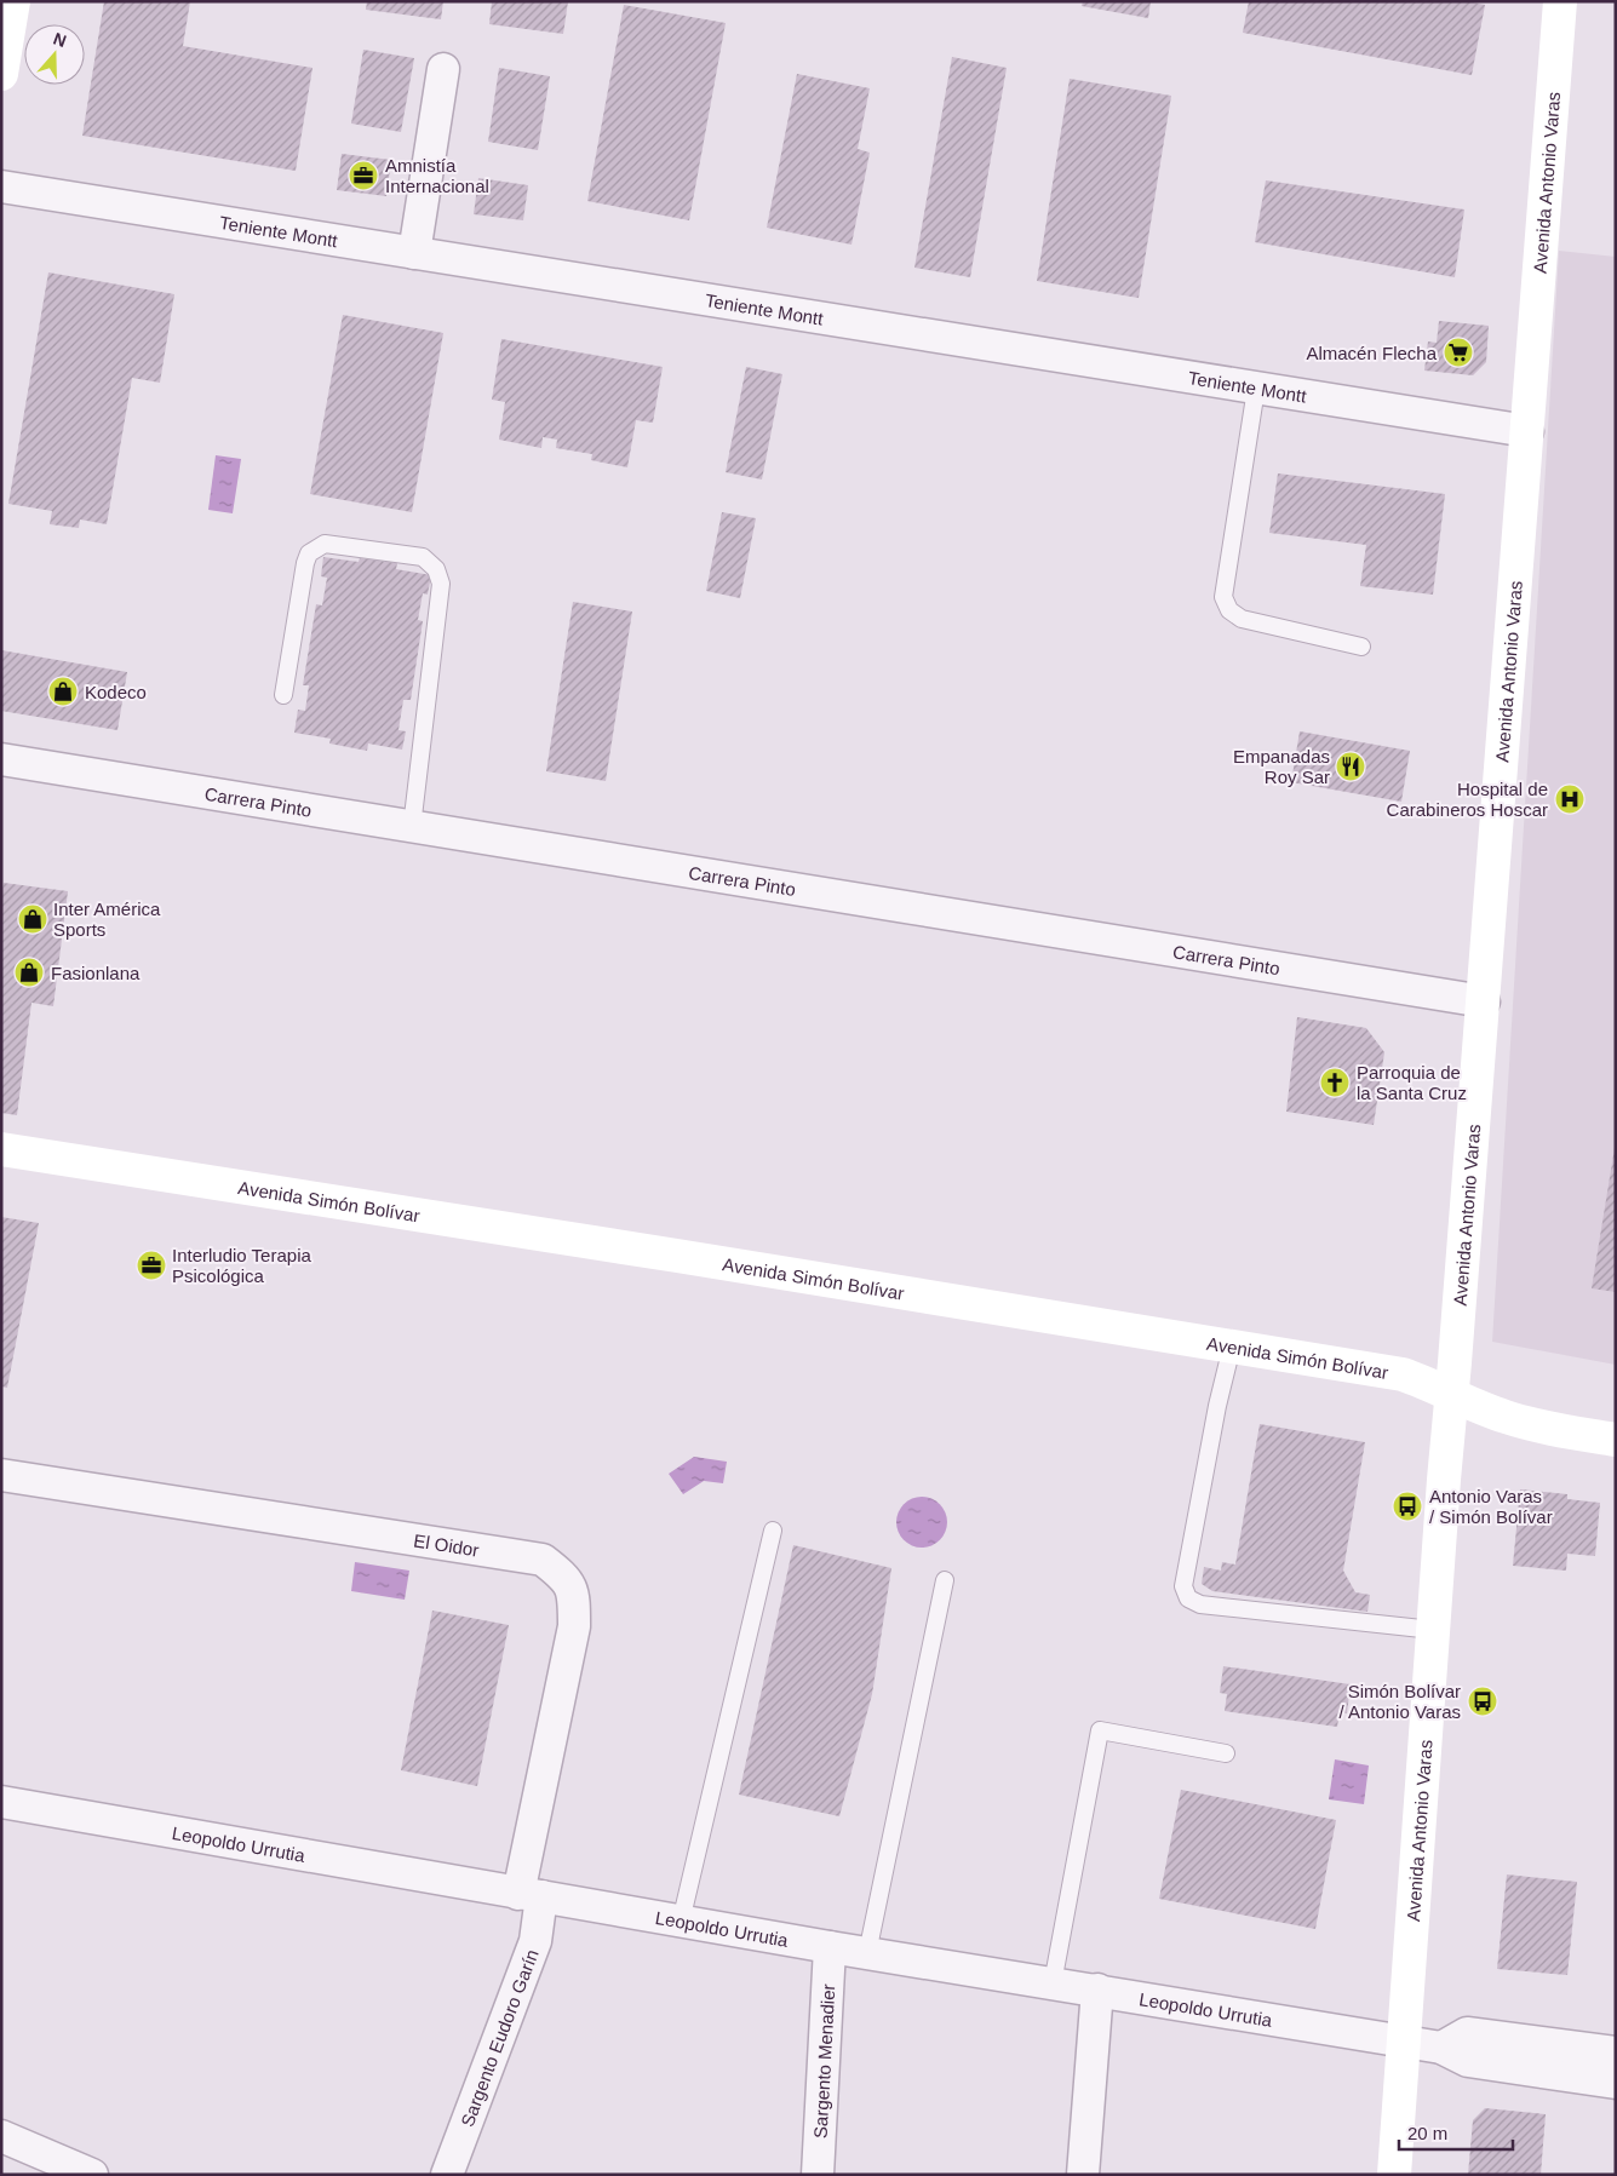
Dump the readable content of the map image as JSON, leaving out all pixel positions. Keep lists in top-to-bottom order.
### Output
{
  "streets": {
    "main road": ["Avenida Antonio Varas", "Avenida Simón Bolívar"],
    "street": [
      "Teniente Montt",
      "Carrera Pinto",
      "El Oidor",
      "Leopoldo Urrutia",
      "Sargento Eudoro Garín",
      "Sargento Menadier"
    ]
  },
  "crossings": [
    ["Avenida Antonio Varas", "Teniente Montt"],
    ["Avenida Antonio Varas", "Carrera Pinto"],
    ["Avenida Antonio Varas", "Avenida Simón Bolívar"],
    ["Avenida Antonio Varas", "Leopoldo Urrutia"],
    ["El Oidor", "Leopoldo Urrutia"],
    ["El Oidor", "Sargento Eudoro Garín"],
    ["Leopoldo Urrutia", "Sargento Eudoro Garín"],
    ["Leopoldo Urrutia", "Sargento Menadier"]
  ],
  "places": {
    "office": ["Amnistía Internacional", "Interludio Terapia Psicológica"],
    "supermarket": ["Almacén Flecha"],
    "shop": ["Kodeco", "Inter América Sports", "Fasionlana"],
    "restaurant": ["Empanadas Roy Sar"],
    "hospital": ["Hospital de Carabineros Hoscar"],
    "church": ["Parroquia de la Santa Cruz"],
    "bus stop": ["Antonio Varas / Simón Bolívar", "Simón Bolívar / Antonio Varas"]
  },
  "scale_bar": "20 m",
  "north": "top"
}
